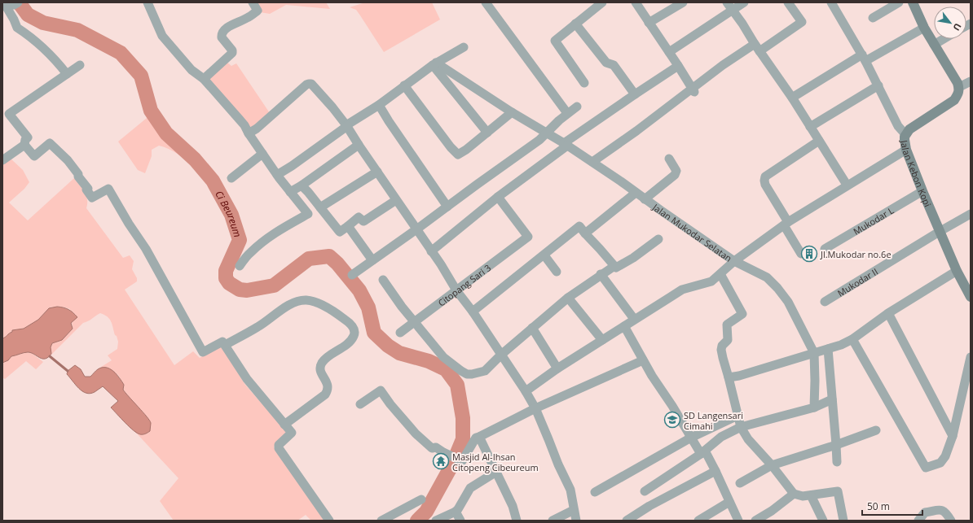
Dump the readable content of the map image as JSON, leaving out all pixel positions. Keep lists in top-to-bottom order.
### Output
{
  "streets": {
    "main road": ["Jalan Kebon Kopi"],
    "street": [
      "Mukodar L",
      "Jalan Mukodar Selatan",
      "Mukodar II",
      "Citopang Sari 3"
    ]
  },
  "crossings": [
    ["Jalan Kebon Kopi", "Mukodar L"],
    ["Jalan Kebon Kopi", "Mukodar II"]
  ],
  "water": ["Ci Beureum"],
  "places": {
    "building": ["Jl.Mukodar no.6e"],
    "school or university": ["SD Langensari Cimahi"],
    "temple": ["Masjid Al-Ihsan Citopeng Cibeureum"]
  },
  "scale_bar": "50 m",
  "north": "bottom right"
}
